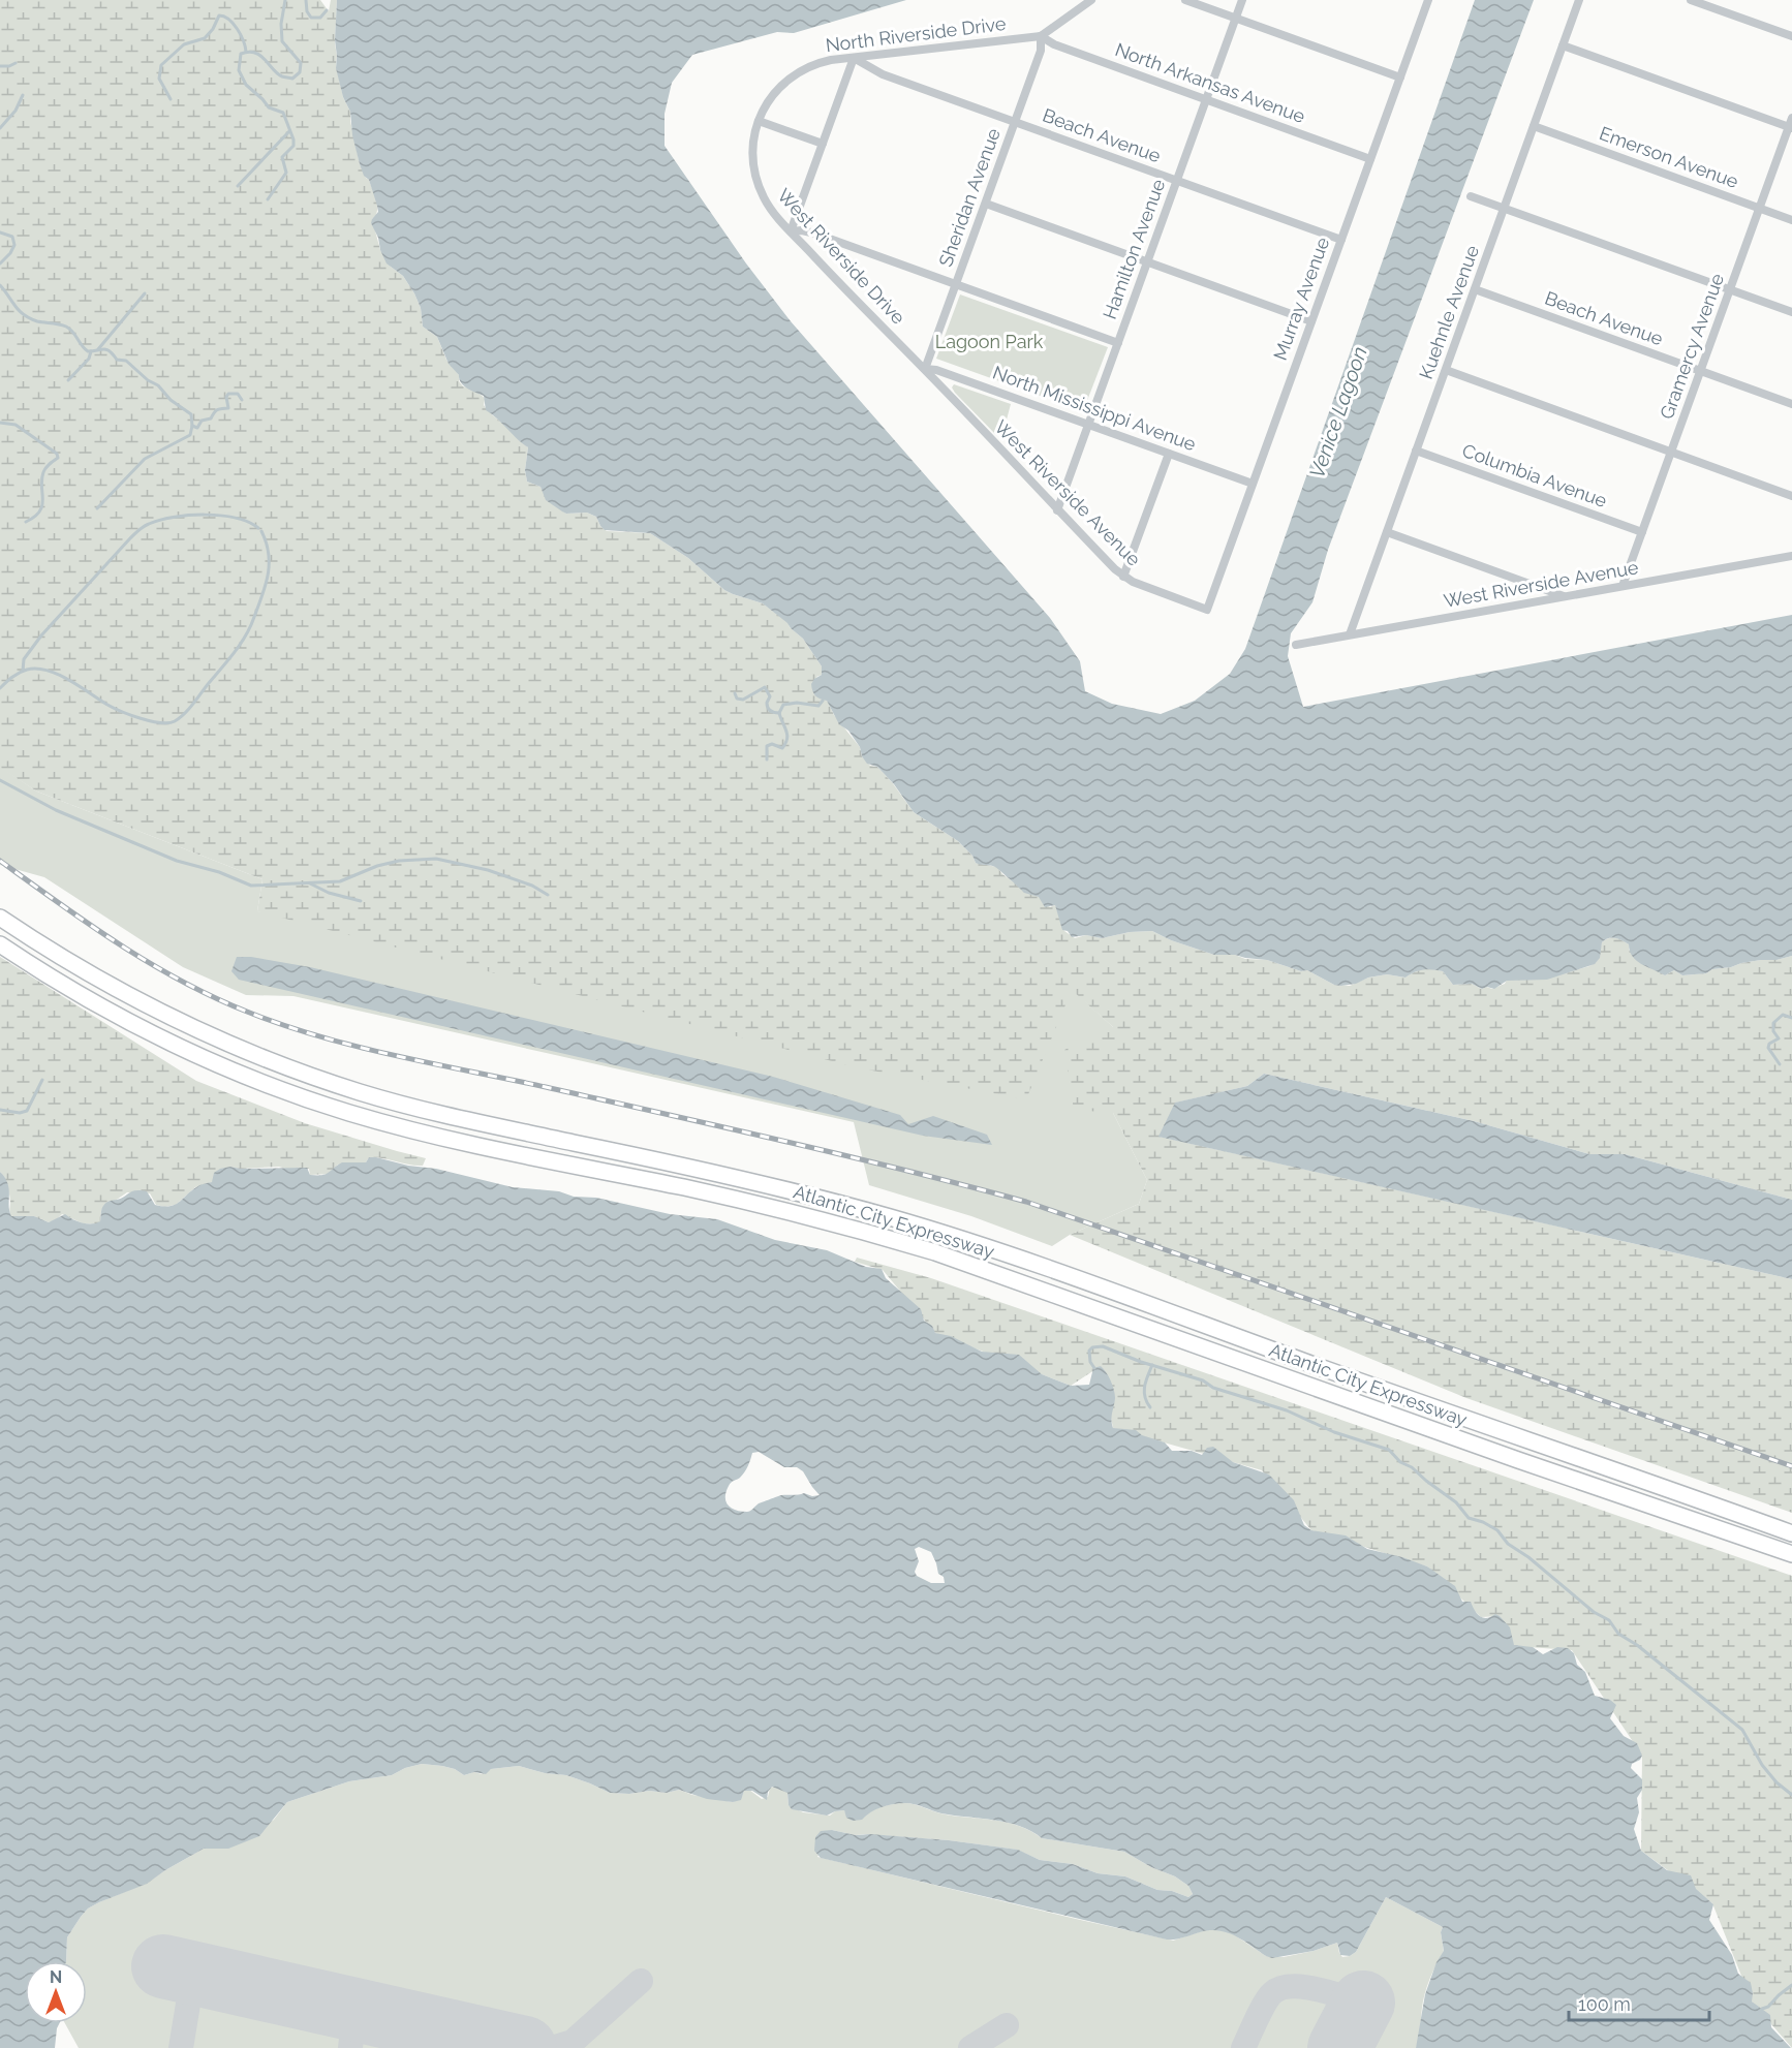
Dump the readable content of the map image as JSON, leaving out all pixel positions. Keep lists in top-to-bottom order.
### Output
{
  "streets": {
    "highway": ["Atlantic City Expressway"],
    "street": [
      "North Riverside Drive",
      "North Arkansas Avenue",
      "Beach Avenue",
      "Emerson Avenue",
      "Sheridan Avenue",
      "Hamilton Avenue",
      "West Riverside Drive",
      "Murray Avenue",
      "Kuehnle Avenue",
      "Gramercy Avenue",
      "North Mississippi Avenue",
      "Columbia Avenue",
      "West Riverside Avenue"
    ]
  },
  "crossings": [
    ["North Riverside Drive", "North Arkansas Avenue"],
    ["North Riverside Drive", "Beach Avenue"],
    ["North Riverside Drive", "Sheridan Avenue"],
    ["North Riverside Drive", "West Riverside Drive"],
    ["North Arkansas Avenue", "Sheridan Avenue"],
    ["North Arkansas Avenue", "Hamilton Avenue"],
    ["North Arkansas Avenue", "Murray Avenue"],
    ["Beach Avenue", "Sheridan Avenue"],
    ["Beach Avenue", "Hamilton Avenue"],
    ["Beach Avenue", "Murray Avenue"],
    ["Beach Avenue", "Kuehnle Avenue"],
    ["Beach Avenue", "Gramercy Avenue"],
    ["Emerson Avenue", "Kuehnle Avenue"],
    ["Emerson Avenue", "Gramercy Avenue"],
    ["Sheridan Avenue", "West Riverside Drive"],
    ["Sheridan Avenue", "North Mississippi Avenue"],
    ["Sheridan Avenue", "West Riverside Avenue"],
    ["Hamilton Avenue", "North Mississippi Avenue"],
    ["Hamilton Avenue", "West Riverside Avenue"],
    ["West Riverside Drive", "North Mississippi Avenue"],
    ["West Riverside Drive", "West Riverside Avenue"],
    ["Murray Avenue", "North Mississippi Avenue"],
    ["Murray Avenue", "West Riverside Avenue"],
    ["Kuehnle Avenue", "Columbia Avenue"],
    ["Kuehnle Avenue", "West Riverside Avenue"],
    ["Gramercy Avenue", "Columbia Avenue"],
    ["Gramercy Avenue", "West Riverside Avenue"],
    ["North Mississippi Avenue", "West Riverside Avenue"]
  ],
  "water": ["Venice Lagoon"],
  "parks": ["Lagoon Park"],
  "scale_bar": "100 m",
  "north": "top"
}
